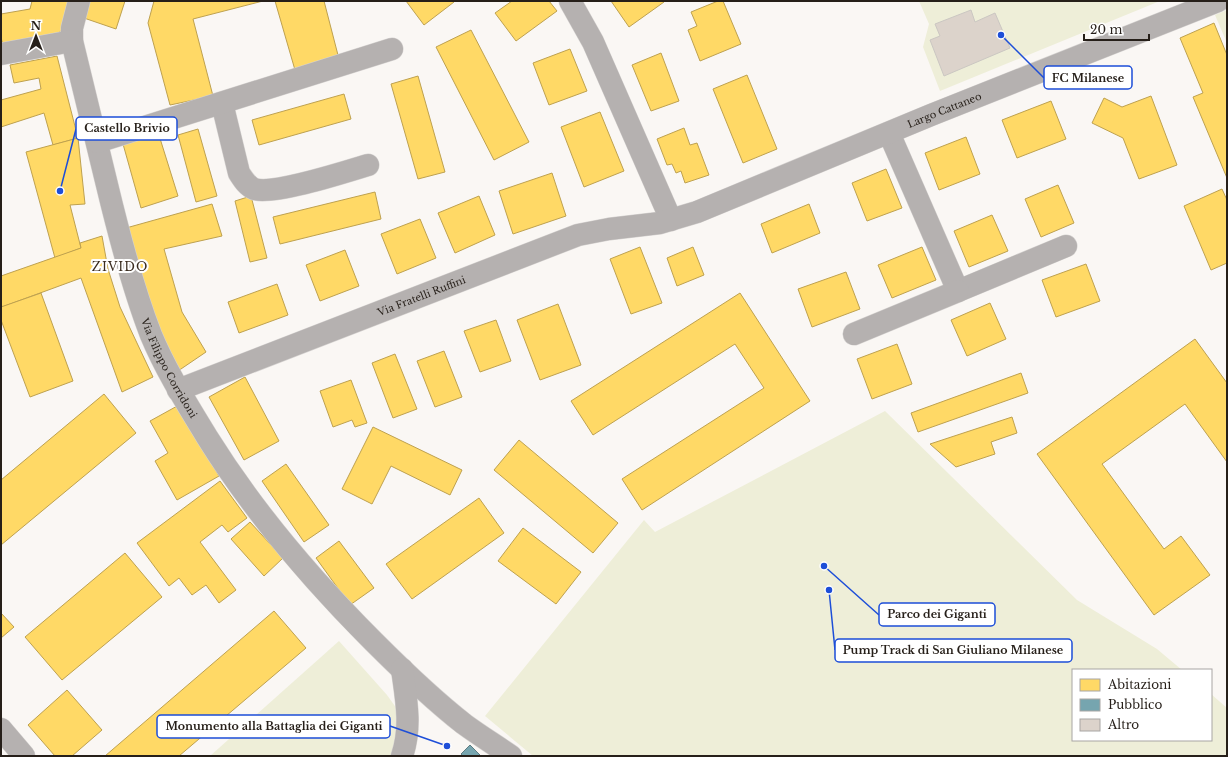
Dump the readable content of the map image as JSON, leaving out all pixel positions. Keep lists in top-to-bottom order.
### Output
{
  "streets": {
    "street": ["Largo Cattaneo", "Via Fratelli Ruffini", "Via Filippo Corridoni"]
  },
  "crossings": [
    ["Largo Cattaneo", "Via Fratelli Ruffini"],
    ["Via Fratelli Ruffini", "Via Filippo Corridoni"]
  ],
  "districts": ["ZIVIDO"],
  "places": [
    "FC Milanese",
    "Castello Brivio",
    "Parco dei Giganti",
    "Pump Track di San Giuliano Milanese",
    "Monumento alla Battaglia dei Giganti"
  ],
  "legend": ["Abitazioni", "Pubblico", "Altro"],
  "scale_bar": "20 m",
  "north": "top"
}
